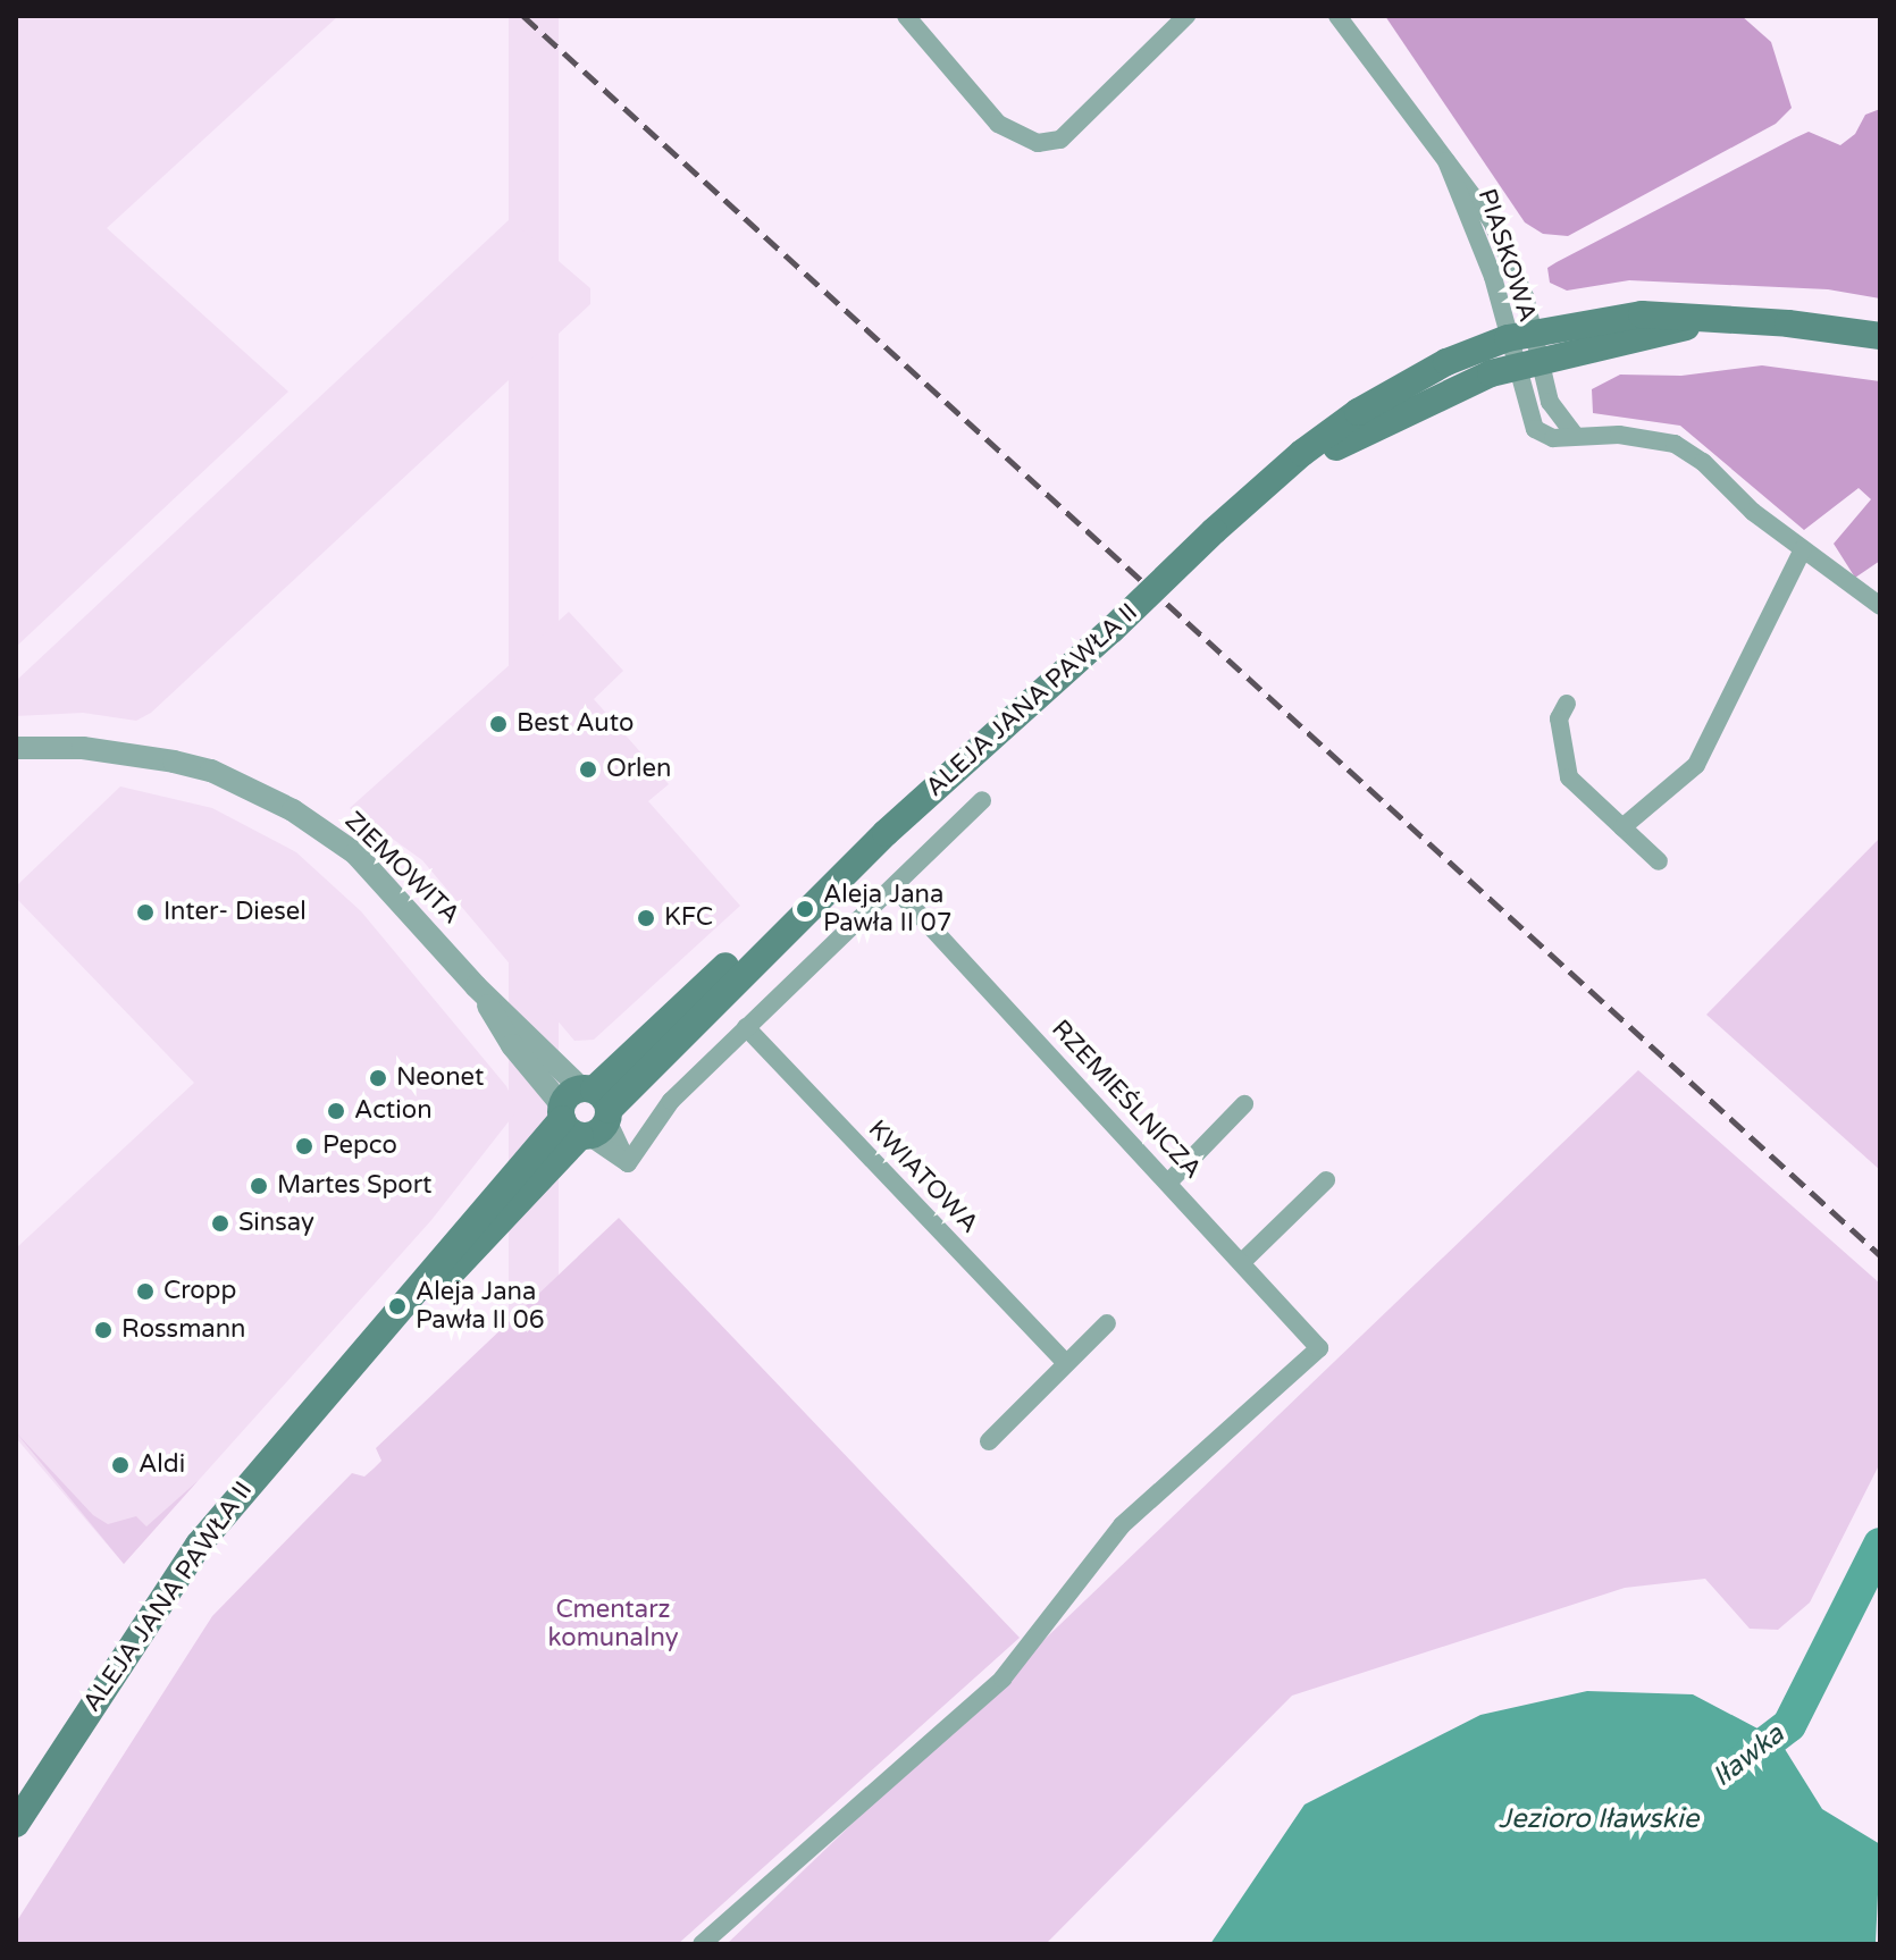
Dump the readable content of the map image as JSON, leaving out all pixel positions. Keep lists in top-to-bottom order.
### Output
{
  "streets": {
    "main road": ["ALEJA JANA PAWŁA II"],
    "street": [
      "PIASKOWA",
      "ZIEMOWITA",
      "RZEMIEŚLNICZA",
      "KWIATOWA"
    ]
  },
  "crossings": [
    ["PIASKOWA", "ALEJA JANA PAWŁA II"],
    ["ALEJA JANA PAWŁA II", "ZIEMOWITA"]
  ],
  "water": ["Iławka", "Jezioro Iławskie"],
  "parks": ["Cmentarz komunalny"],
  "places": [
    "Best Auto",
    "Orlen",
    "Aleja Jana Pawła II 07",
    "Inter- Diesel",
    "KFC",
    "Neonet",
    "Action",
    "Pepco",
    "Martes Sport",
    "Sinsay",
    "Cropp",
    "Aleja Jana Pawła II 06",
    "Rossmann",
    "Aldi"
  ]
}
